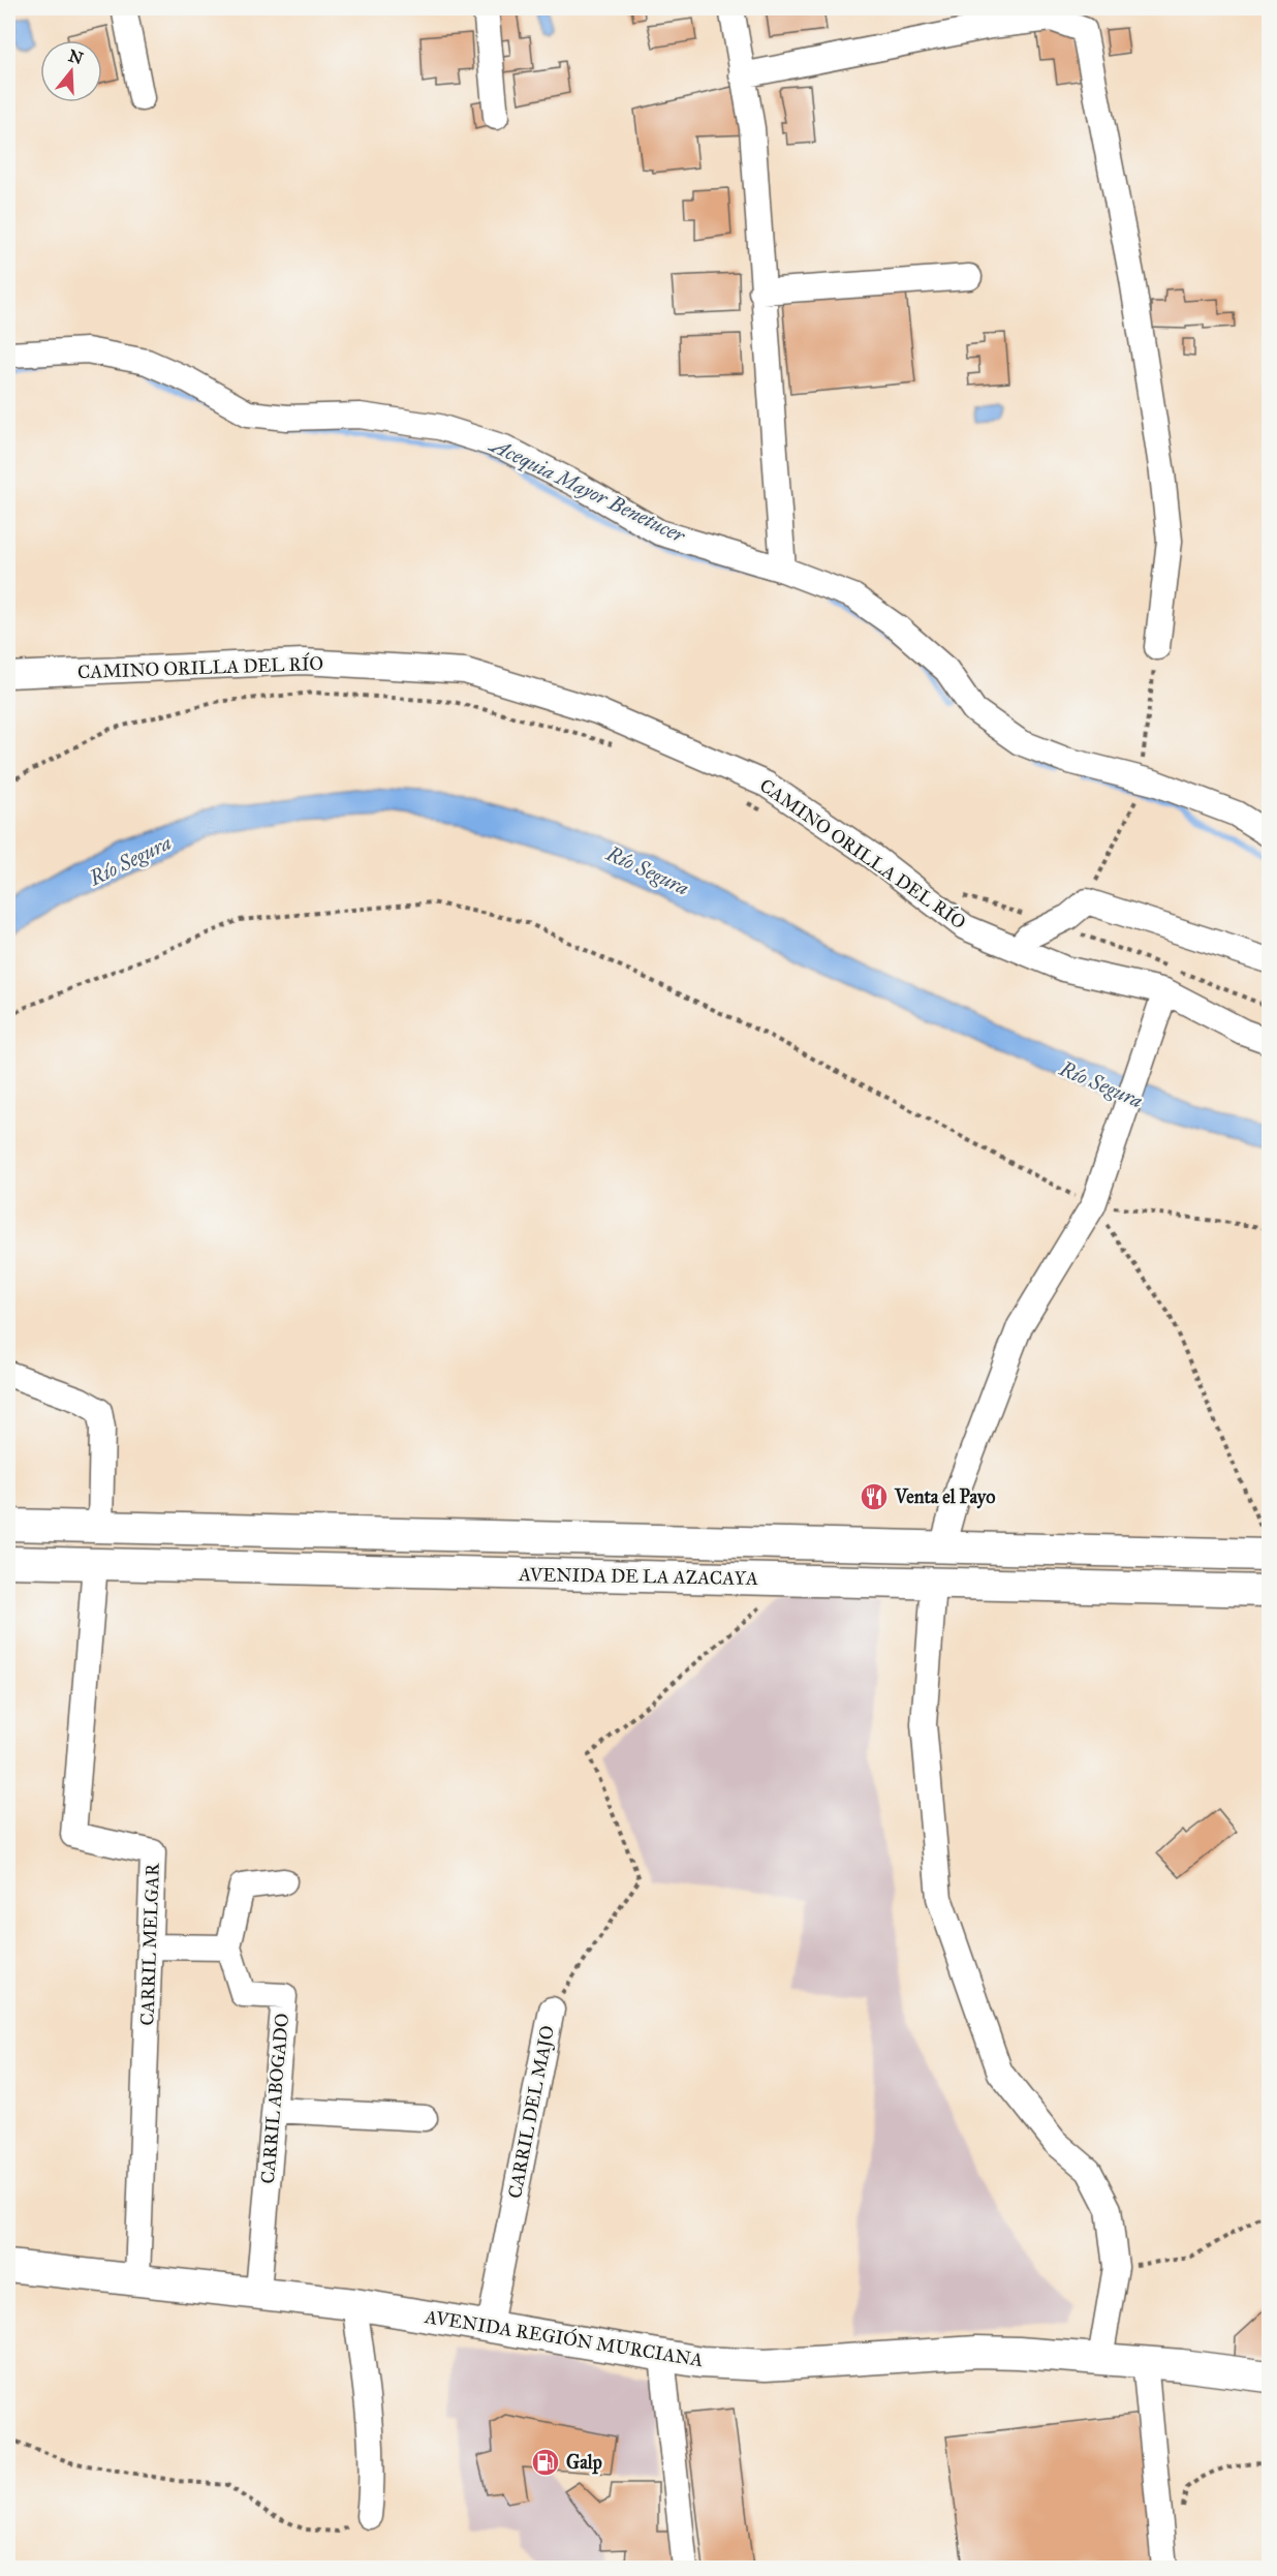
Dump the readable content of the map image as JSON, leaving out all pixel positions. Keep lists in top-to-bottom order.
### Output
{
  "streets": {
    "main road": ["AVENIDA DE LA AZACAYA", "AVENIDA REGIÓN MURCIANA"],
    "street": [
      "CAMINO ORILLA DEL RÍO",
      "CARRIL MELGAR",
      "CARRIL ABOGADO",
      "CARRIL DEL MAJO"
    ]
  },
  "crossings": [
    ["AVENIDA DE LA AZACAYA", "CARRIL MELGAR"],
    ["AVENIDA DE LA AZACAYA", "CARRIL DEL MAJO"],
    ["CARRIL MELGAR", "AVENIDA REGIÓN MURCIANA"],
    ["CARRIL ABOGADO", "AVENIDA REGIÓN MURCIANA"],
    ["CARRIL DEL MAJO", "AVENIDA REGIÓN MURCIANA"]
  ],
  "water": ["Acequia Mayor Benetucer", "Río Segura"],
  "places": {
    "restaurant": ["Venta el Payo"],
    "fuel station": ["Galp"]
  },
  "north": "top"
}
